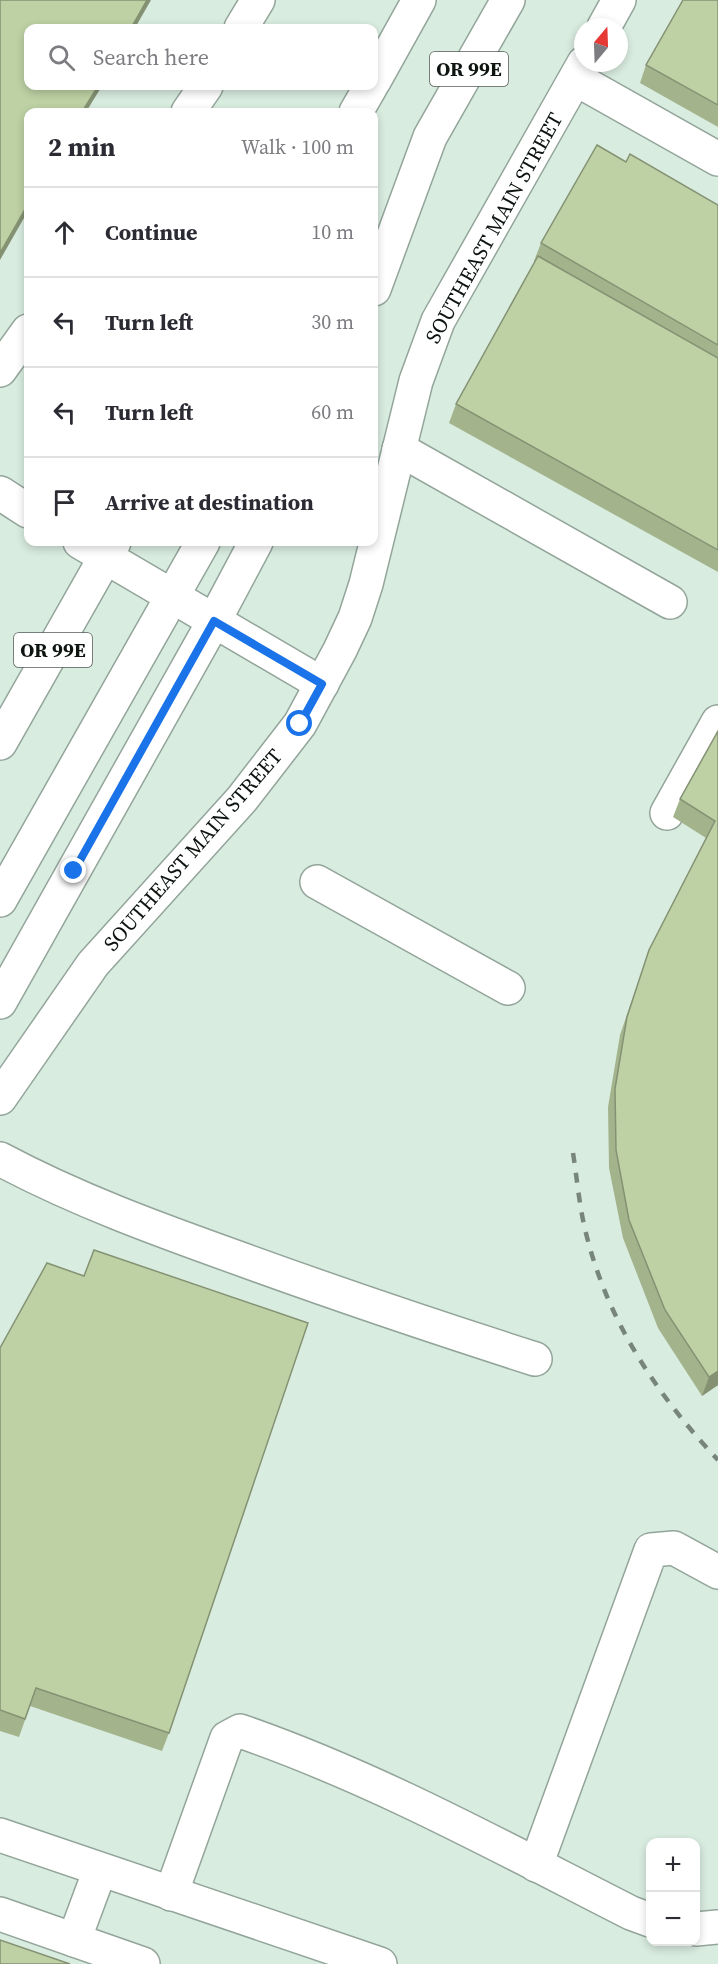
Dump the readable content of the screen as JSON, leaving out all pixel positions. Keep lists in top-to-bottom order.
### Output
{
  "streets": {
    "main road": ["OR 99E", "SOUTHEAST MAIN STREET"]
  },
  "north": "top",
  "page": {
    "search": "Search here",
    "heading": ["2 min", "Walk · 100 m"],
    "list": [
      ["Continue", "10 m"],
      ["Turn left", "30 m"],
      ["Turn left", "60 m"],
      "Arrive at destination"
    ],
    "map_buttons": ["+", "−"]
  }
}
